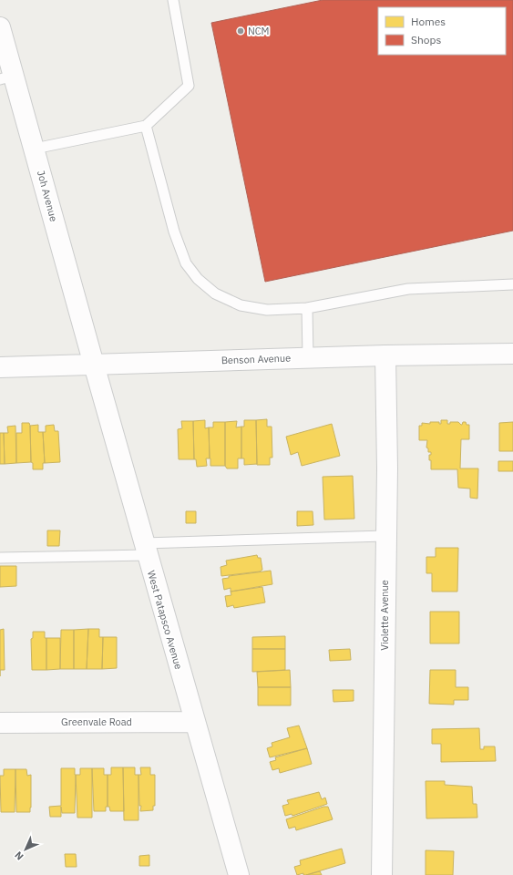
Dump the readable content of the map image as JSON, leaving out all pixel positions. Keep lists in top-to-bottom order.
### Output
{
  "streets": {
    "street": [
      "Joh Avenue",
      "Benson Avenue",
      "Violette Avenue",
      "West Patapsco Avenue",
      "Greenvale Road"
    ]
  },
  "crossings": [
    ["Joh Avenue", "Benson Avenue"],
    ["Joh Avenue", "West Patapsco Avenue"],
    ["Benson Avenue", "Violette Avenue"],
    ["Benson Avenue", "West Patapsco Avenue"],
    ["West Patapsco Avenue", "Greenvale Road"]
  ],
  "places": ["NCM"],
  "legend": ["Homes", "Shops"],
  "north": "bottom left"
}
